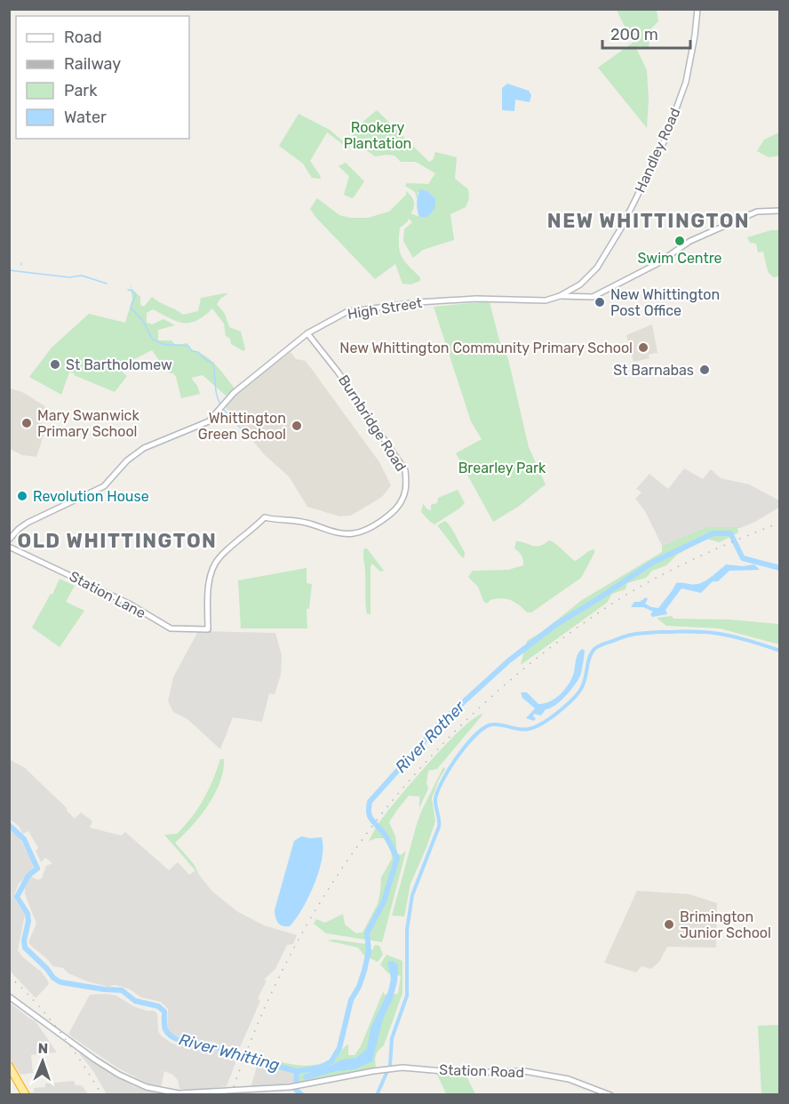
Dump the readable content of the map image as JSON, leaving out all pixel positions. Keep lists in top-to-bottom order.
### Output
{
  "streets": {
    "main road": [
      "Handley Road",
      "High Street",
      "Burnbridge Road",
      "Station Lane",
      "Station Road"
    ]
  },
  "crossings": [
    ["Handley Road", "High Street"],
    ["High Street", "Burnbridge Road"],
    ["Burnbridge Road", "Station Lane"]
  ],
  "districts": ["NEW WHITTINGTON", "OLD WHITTINGTON"],
  "water": ["River Rother", "River Whitting"],
  "parks": ["Rookery Plantation", "Brearley Park"],
  "places": [
    "Swim Centre",
    "New Whittington Post Office",
    "New Whittington Community Primary School",
    "St Bartholomew",
    "St Barnabas",
    "Mary Swanwick Primary School",
    "Whittington Green School",
    "Revolution House",
    "Brimington Junior School"
  ],
  "legend": [
    "Road",
    "Railway",
    "Park",
    "Water"
  ],
  "scale_bar": "200 m",
  "north": "top"
}
